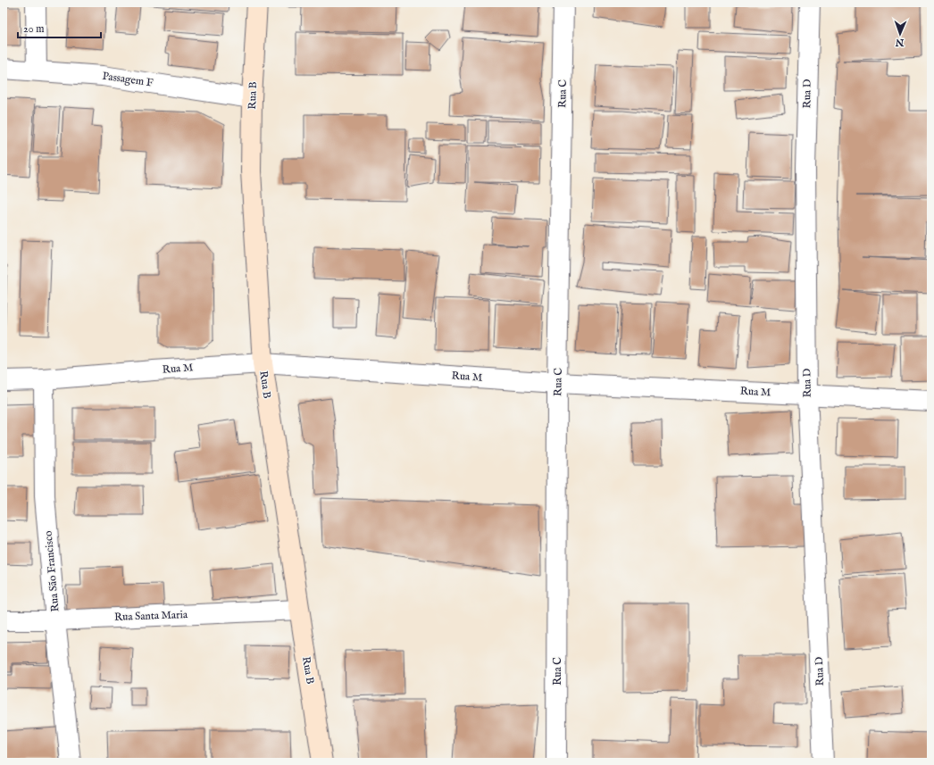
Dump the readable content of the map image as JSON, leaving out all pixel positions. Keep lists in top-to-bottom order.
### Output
{
  "streets": {
    "street": [
      "Passagem F",
      "Rua C",
      "Rua D",
      "Rua B",
      "Rua M",
      "Rua São Francisco",
      "Rua Santa Maria"
    ]
  },
  "crossings": [
    ["Passagem F", "Rua B"],
    ["Rua C", "Rua M"],
    ["Rua D", "Rua M"],
    ["Rua B", "Rua M"],
    ["Rua B", "Rua Santa Maria"],
    ["Rua M", "Rua São Francisco"],
    ["Rua São Francisco", "Rua Santa Maria"]
  ],
  "scale_bar": "20 m",
  "north": "bottom"
}
